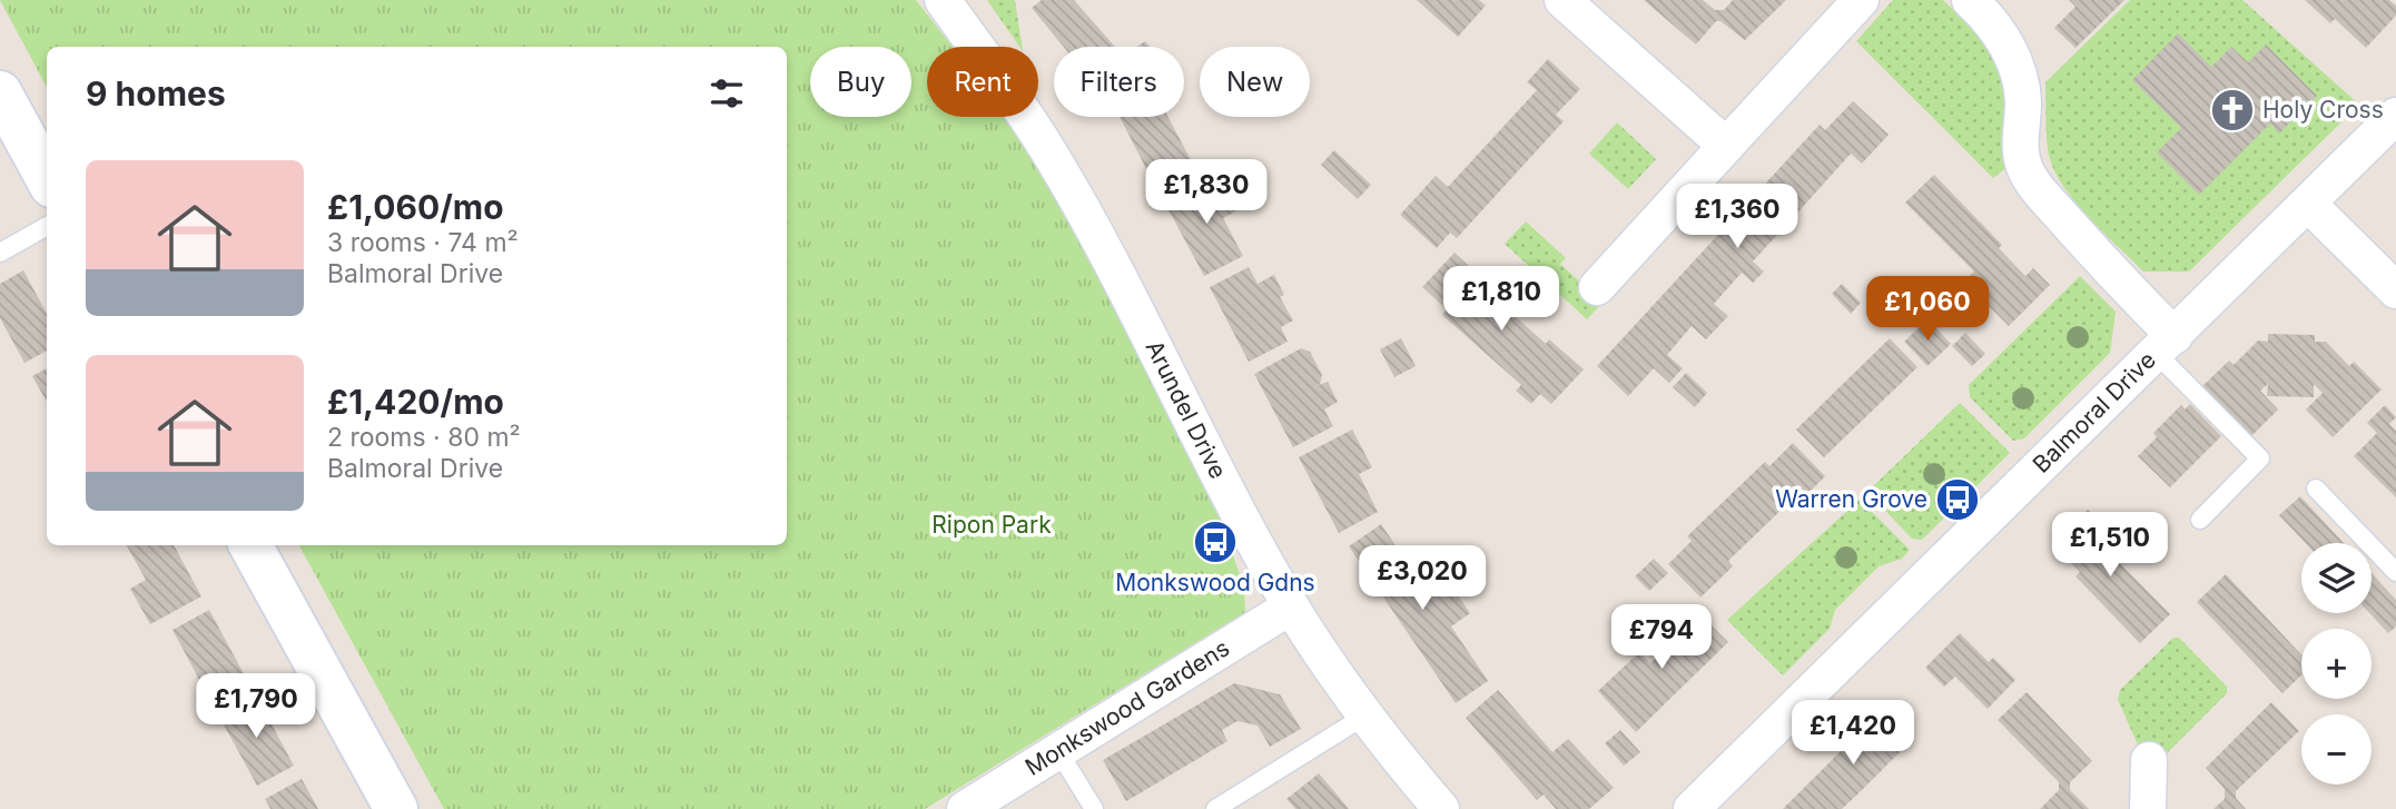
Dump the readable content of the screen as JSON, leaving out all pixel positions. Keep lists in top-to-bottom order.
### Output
{
  "streets": {
    "street": ["Arundel Drive", "Balmoral Drive", "Monkswood Gardens"]
  },
  "crossings": [
    ["Arundel Drive", "Monkswood Gardens"]
  ],
  "parks": ["Ripon Park"],
  "places": {
    "church": ["Holy Cross"],
    "bus stop": ["Warren Grove", "Monkswood Gdns"]
  },
  "page": {
    "chip": [
      "Buy",
      "Rent",
      "Filters",
      "New"
    ],
    "heading": "9 homes",
    "list": [
      {
        "name": "£1,060/mo",
        "note": "3 rooms · 74 m² · Balmoral Drive"
      },
      {
        "name": "£1,420/mo",
        "note": "2 rooms · 80 m² · Balmoral Drive"
      }
    ],
    "price": [
      "£1,830",
      "£1,360",
      "£1,810",
      "£1,060",
      "£1,510",
      "£3,020",
      "£794",
      "£1,790",
      "£1,420"
    ],
    "map_buttons": ["+", "−"]
  }
}
